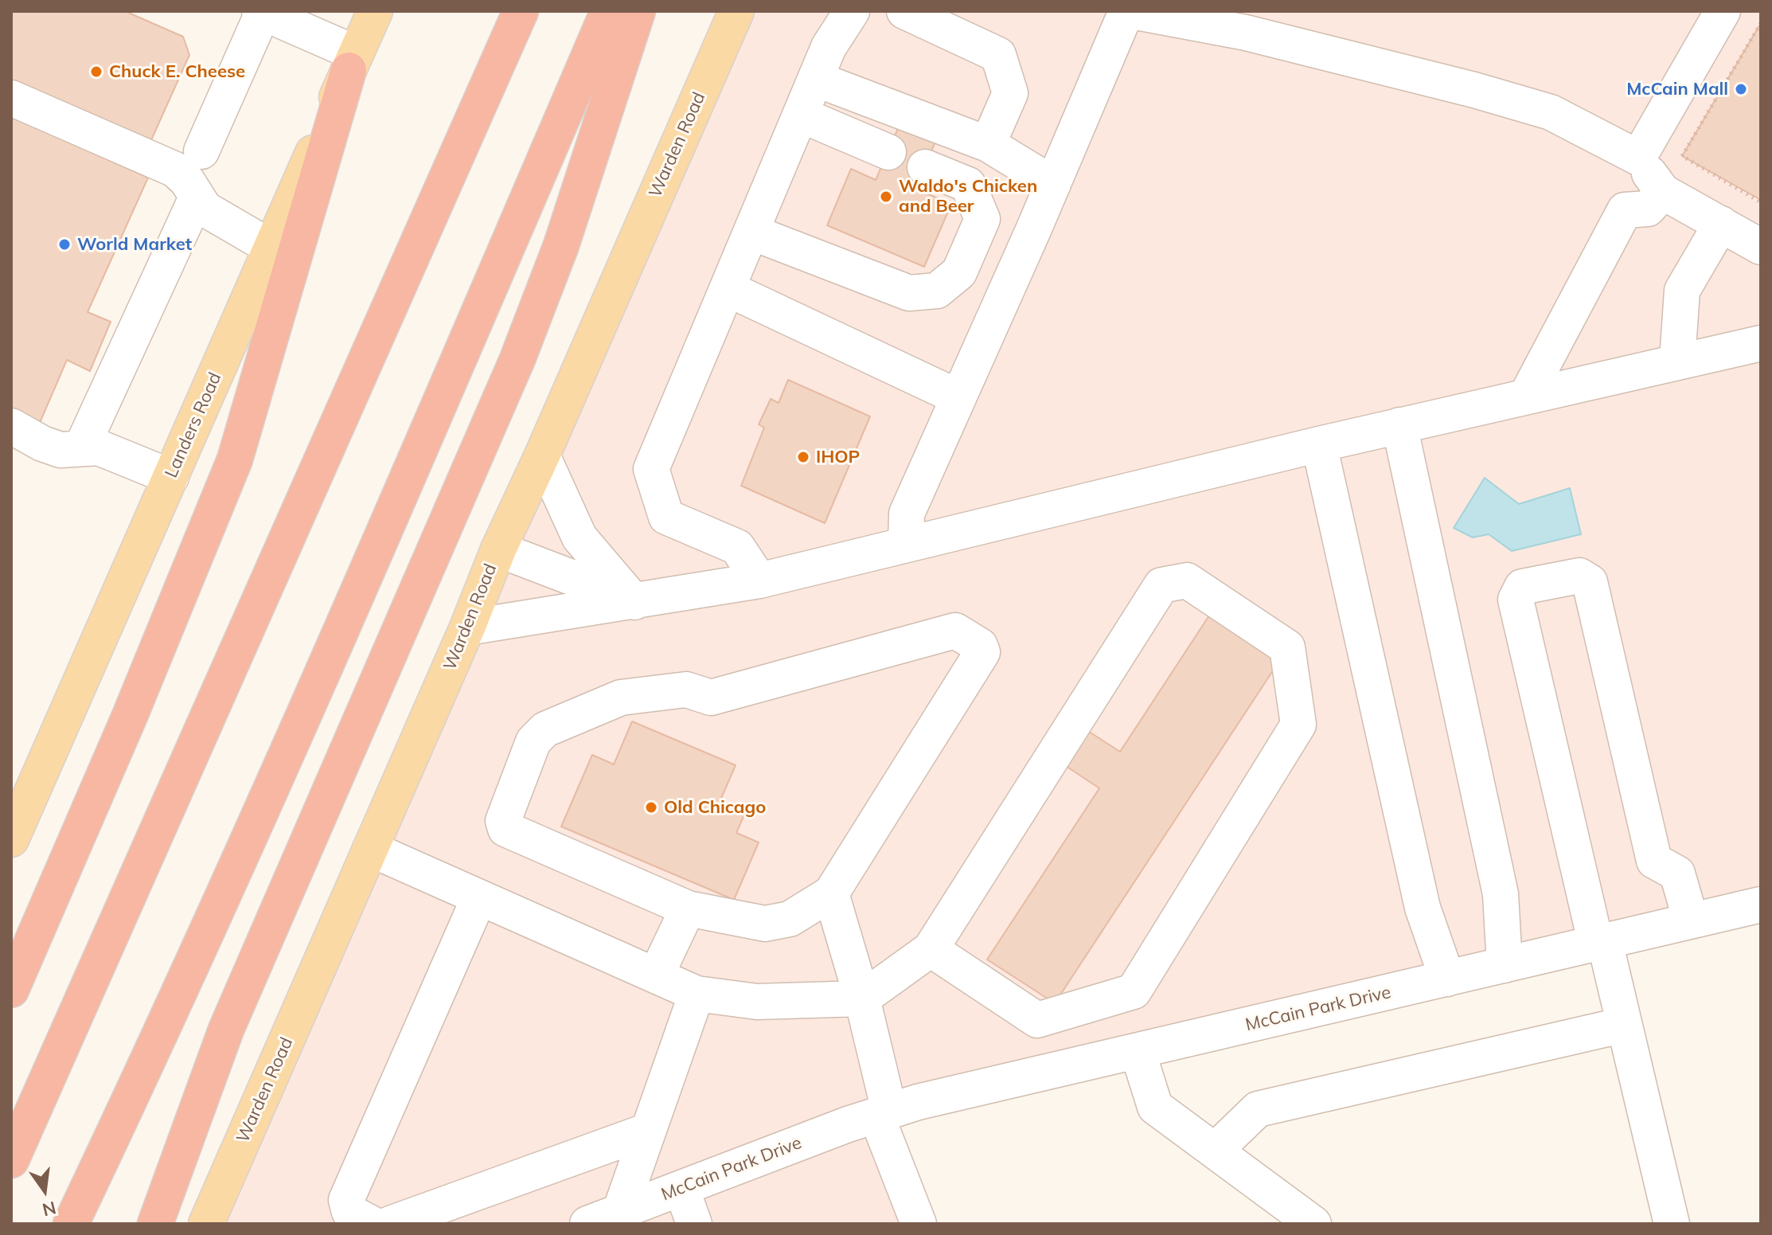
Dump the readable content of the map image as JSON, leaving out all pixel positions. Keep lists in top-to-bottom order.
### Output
{
  "streets": {
    "main road": ["Warden Road", "Landers Road"],
    "street": ["McCain Park Drive"]
  },
  "places": [
    "Chuck E. Cheese",
    "McCain Mall",
    "Waldo's Chicken and Beer",
    "World Market",
    "IHOP",
    "Old Chicago"
  ],
  "north": "bottom"
}
